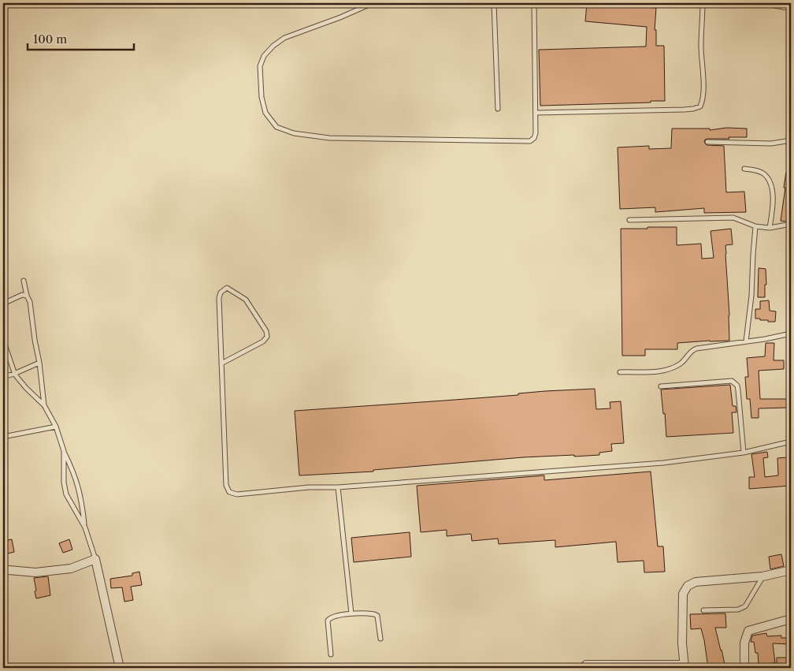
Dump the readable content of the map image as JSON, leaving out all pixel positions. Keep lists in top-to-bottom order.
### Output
{
  "scale_bar": "100 m"
}
